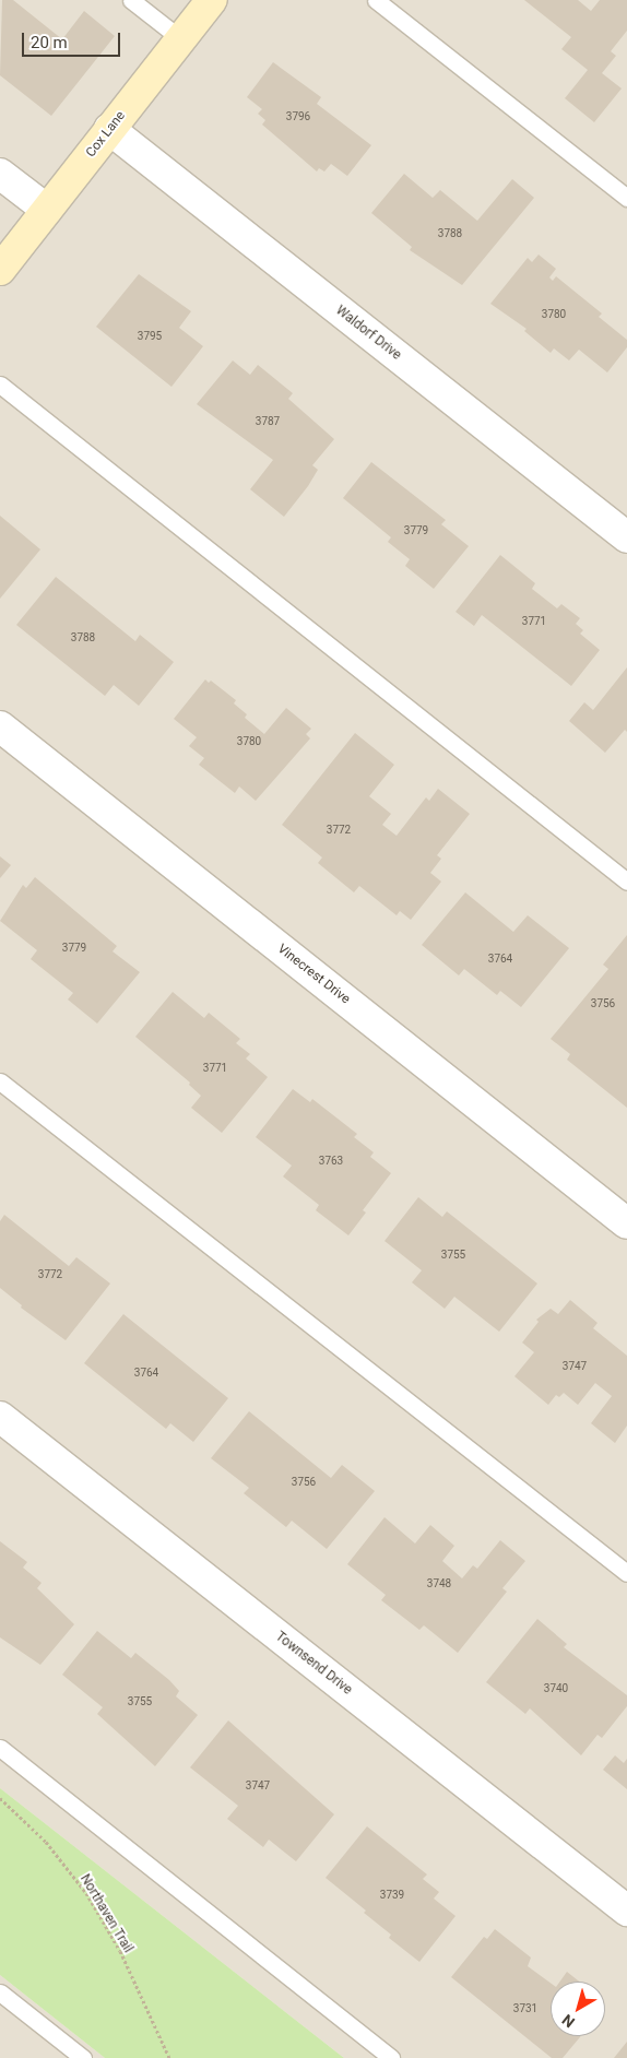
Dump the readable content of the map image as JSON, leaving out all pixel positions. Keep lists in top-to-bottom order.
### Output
{
  "streets": {
    "street": [
      "Cox Lane",
      "Waldorf Drive",
      "Vinecrest Drive",
      "Townsend Drive"
    ],
    "path": ["Northaven Trail"]
  },
  "crossings": [
    ["Cox Lane", "Waldorf Drive"]
  ],
  "house_numbers": [
    "3796",
    "3788",
    "3780",
    "3795",
    "3787",
    "3779",
    "3771",
    "3788",
    "3780",
    "3772",
    "3779",
    "3764",
    "3756",
    "3771",
    "3763",
    "3755",
    "3772",
    "3747",
    "3764",
    "3756",
    "3748",
    "3740",
    "3755",
    "3747",
    "3739",
    "3731"
  ],
  "scale_bar": "20 m",
  "north": "bottom left"
}
